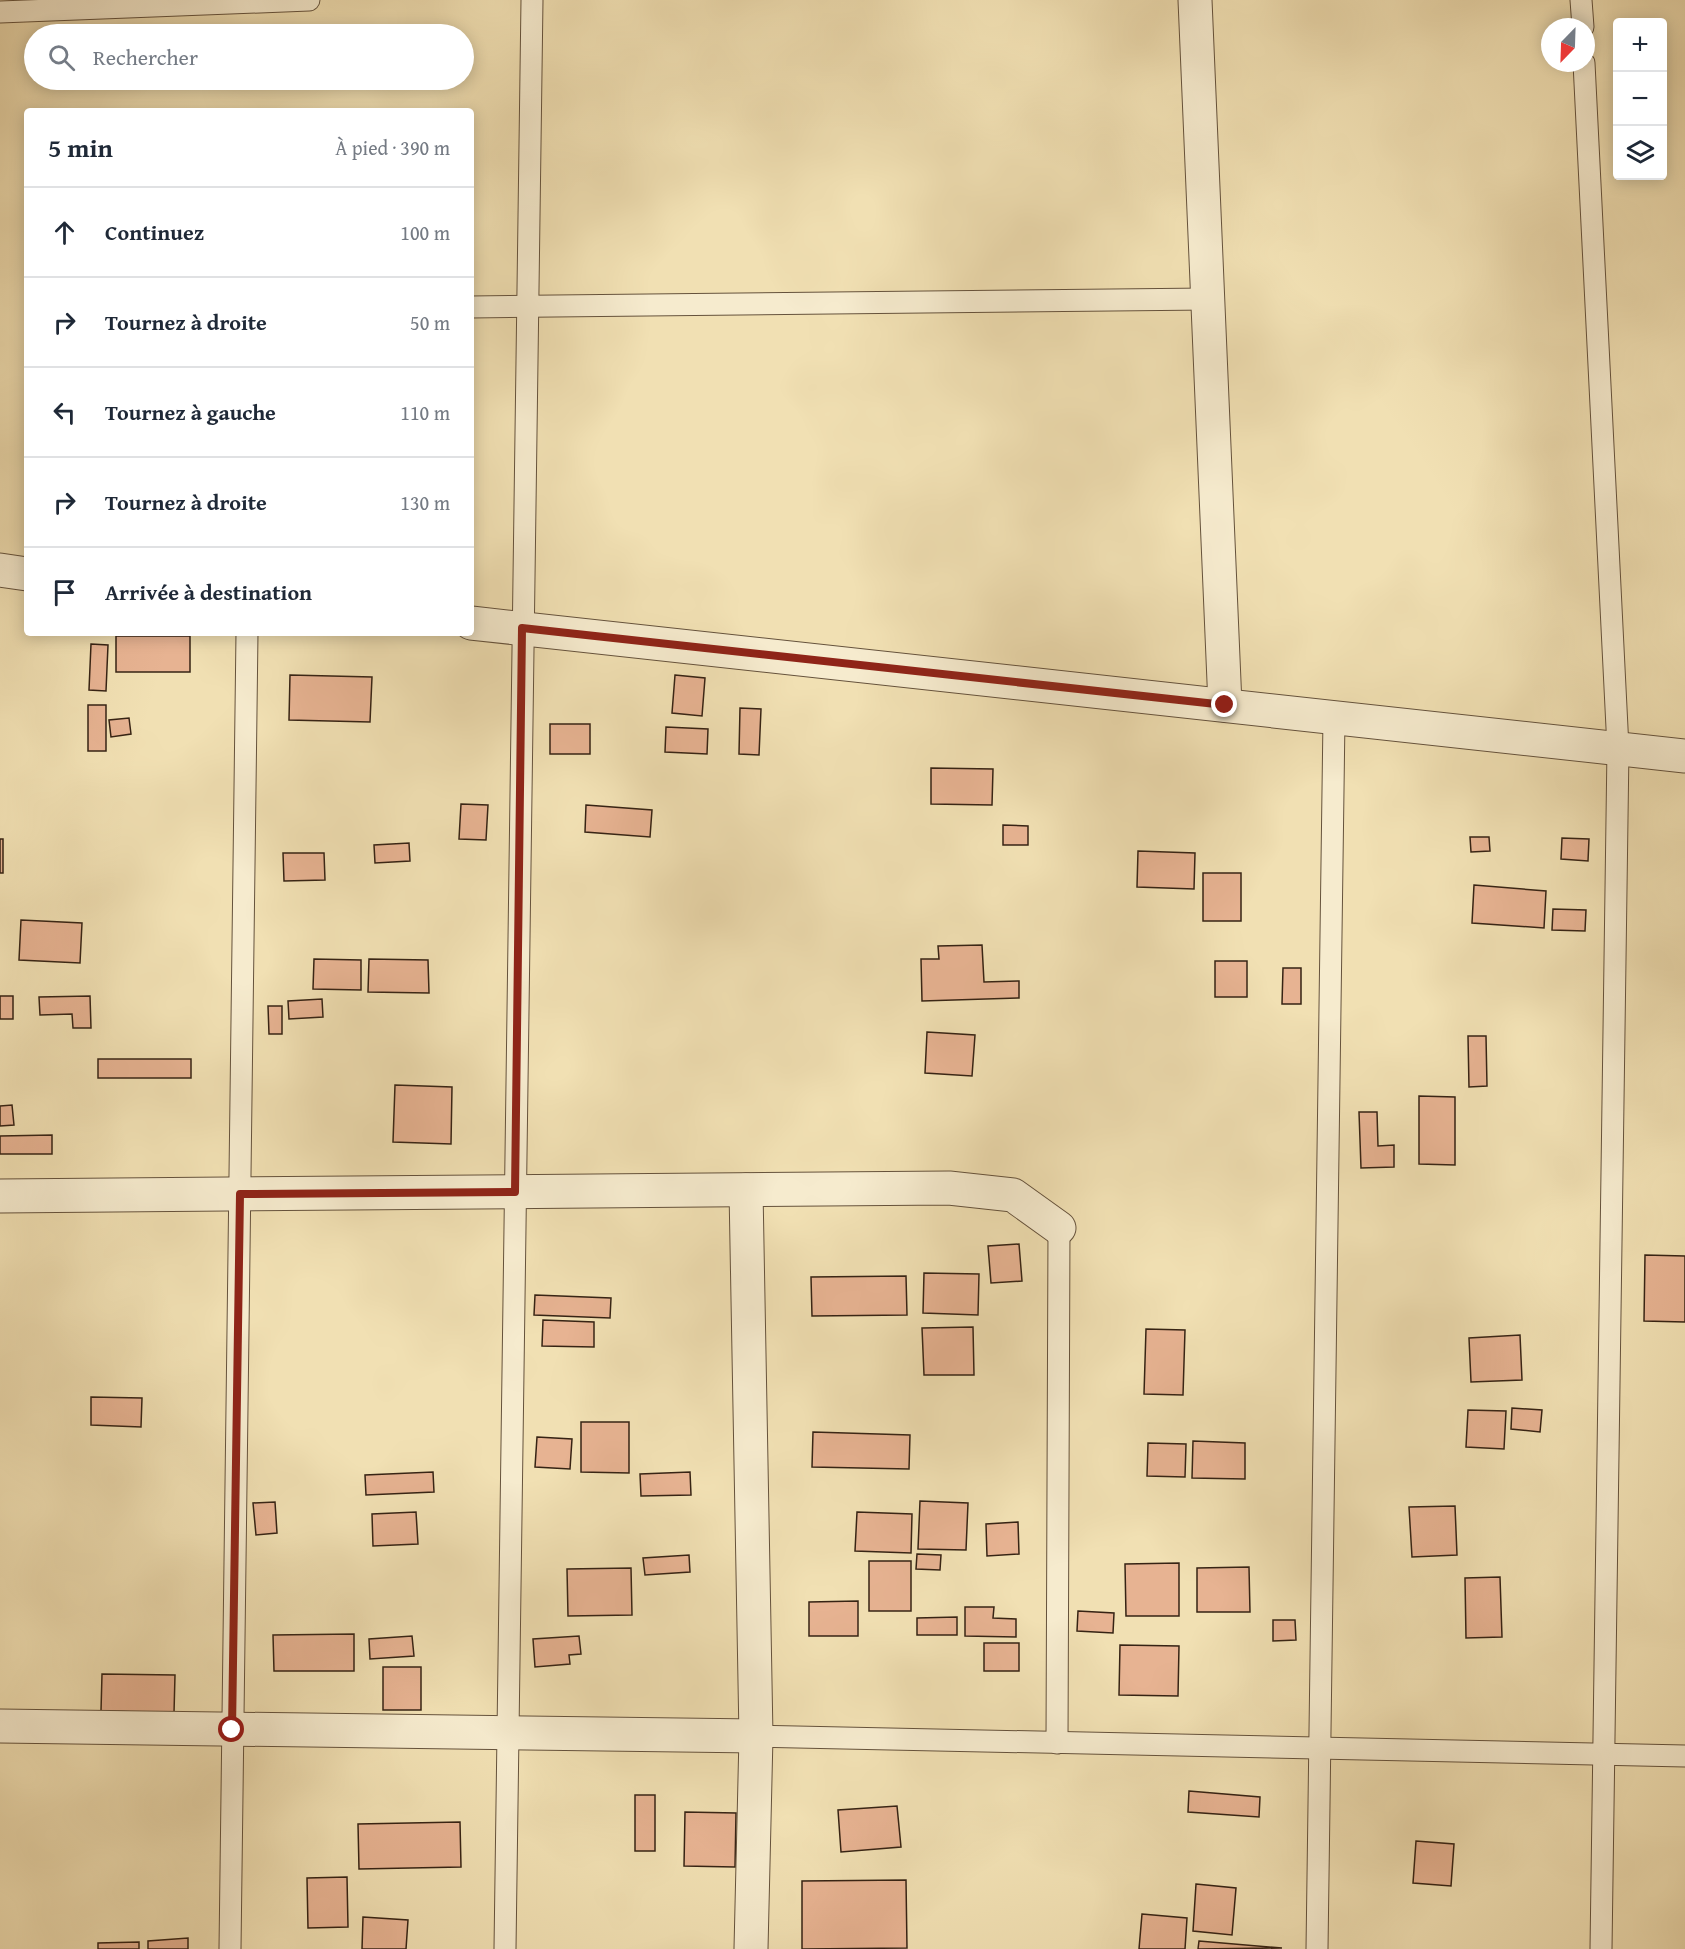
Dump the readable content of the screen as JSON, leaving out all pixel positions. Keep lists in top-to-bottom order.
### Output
{
  "north": "bottom left",
  "page": {
    "map_buttons": ["+", "−"],
    "search": "Rechercher",
    "heading": ["5 min", "À pied · 390 m"],
    "list": [
      ["Continuez", "100 m"],
      ["Tournez à droite", "50 m"],
      ["Tournez à gauche", "110 m"],
      ["Tournez à droite", "130 m"],
      "Arrivée à destination"
    ]
  }
}
